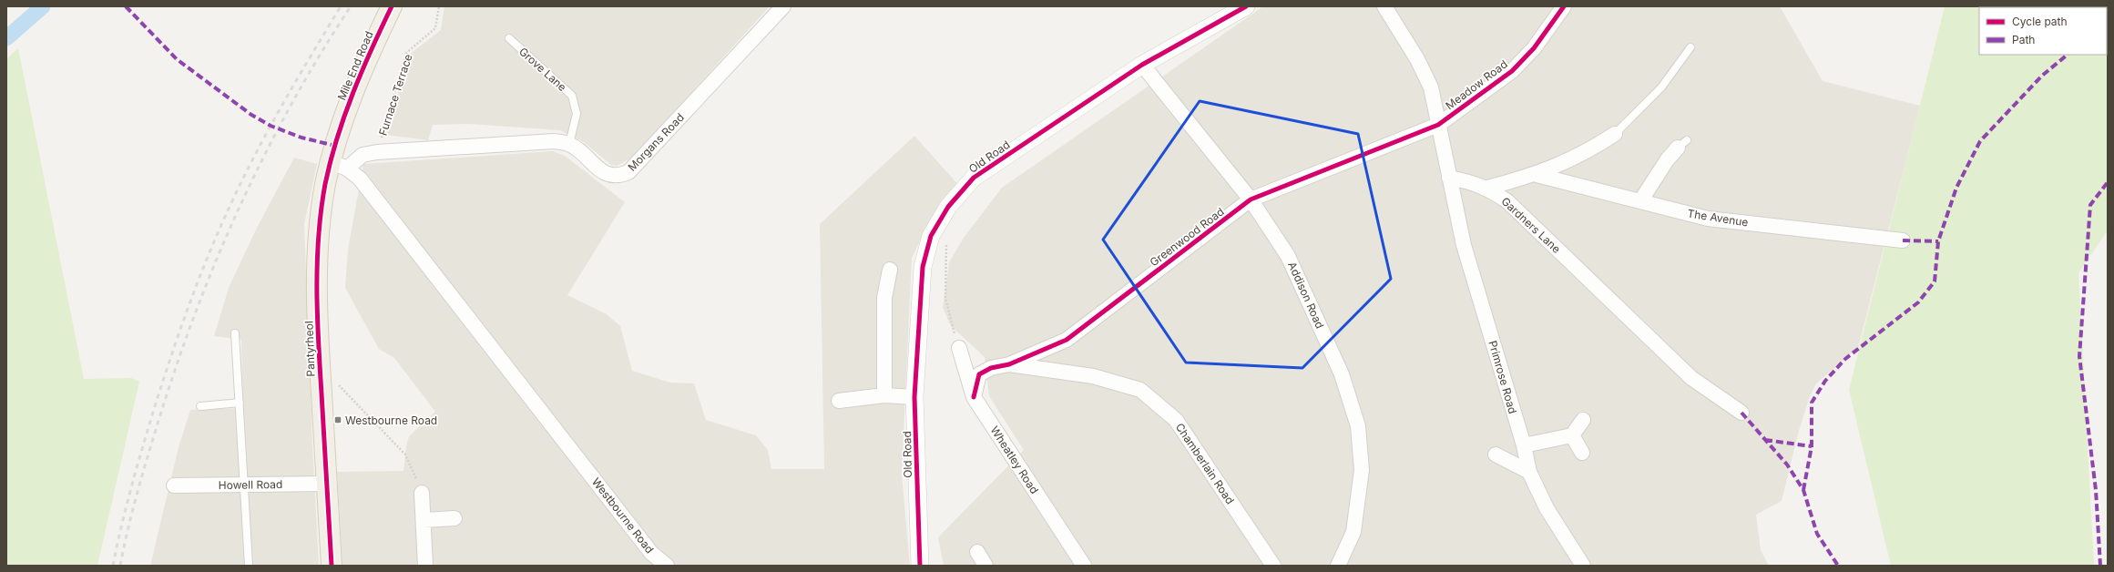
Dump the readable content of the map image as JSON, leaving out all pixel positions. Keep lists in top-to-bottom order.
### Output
{
  "streets": {
    "main road": ["Mile End Road", "Pantyrheol"],
    "street": [
      "Meadow Road",
      "Morgans Road",
      "Old Road",
      "The Avenue",
      "Gardners Lane",
      "Greenwood Road",
      "Addison Road",
      "Primrose Road",
      "Wheatley Road",
      "Chamberlain Road",
      "Howell Road",
      "Westbourne Road"
    ],
    "lane": ["Grove Lane"],
    "path": ["Furnace Terrace"]
  },
  "crossings": [
    ["Mile End Road", "Pantyrheol"],
    ["Grove Lane", "Morgans Road"],
    ["Meadow Road", "Greenwood Road"],
    ["Old Road", "Addison Road"],
    ["Gardners Lane", "Primrose Road"],
    ["Greenwood Road", "Addison Road"],
    ["Greenwood Road", "Wheatley Road"],
    ["Greenwood Road", "Chamberlain Road"],
    ["Pantyrheol", "Howell Road"],
    ["Pantyrheol", "Westbourne Road"]
  ],
  "places": {
    "transit": ["Westbourne Road"]
  },
  "legend": ["Cycle path", "Path"]
}
